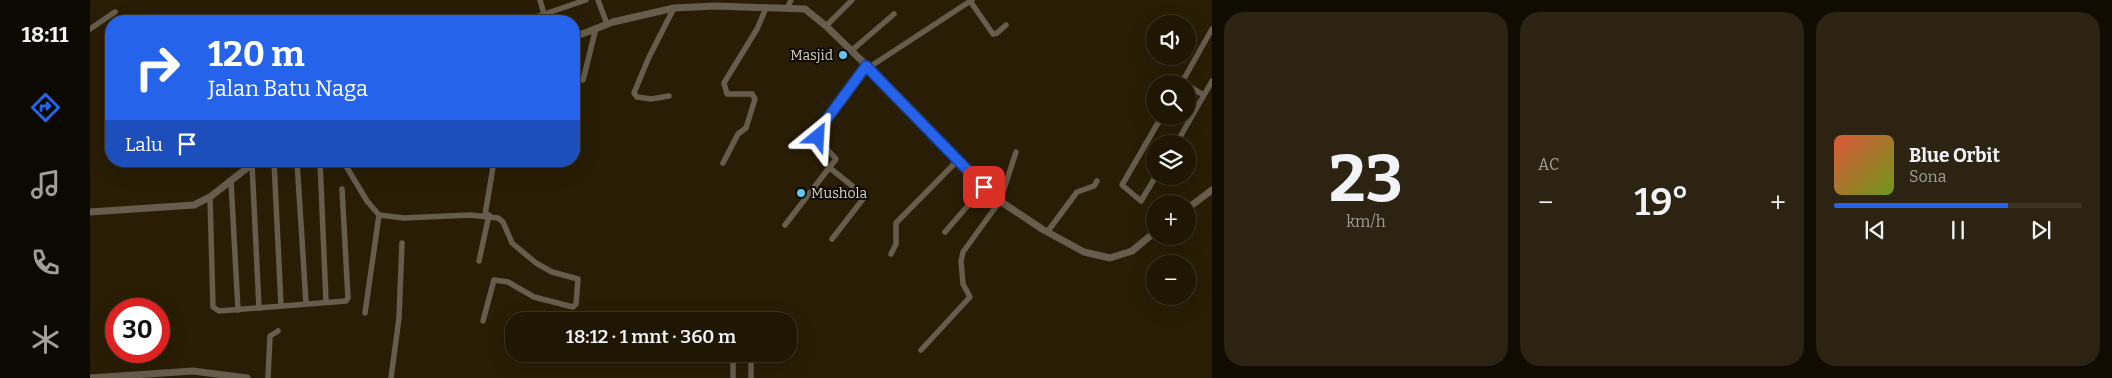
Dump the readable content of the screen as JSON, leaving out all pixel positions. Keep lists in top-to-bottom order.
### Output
{
  "places": ["Masjid", "Mushola"],
  "page": {
    "tabs": "18:11",
    "tile": [
      ["23", "km/h"],
      "AC"
    ],
    "map_buttons": ["+", "−"],
    "turn": ["120 m", "Jalan Batu Naga"],
    "then": "Lalu",
    "song": ["Blue Orbit", "Sona"],
    "heat": ["−", "19°", "+"],
    "limit": "30",
    "trip": "18:12 · 1 mnt · 360 m"
  }
}
